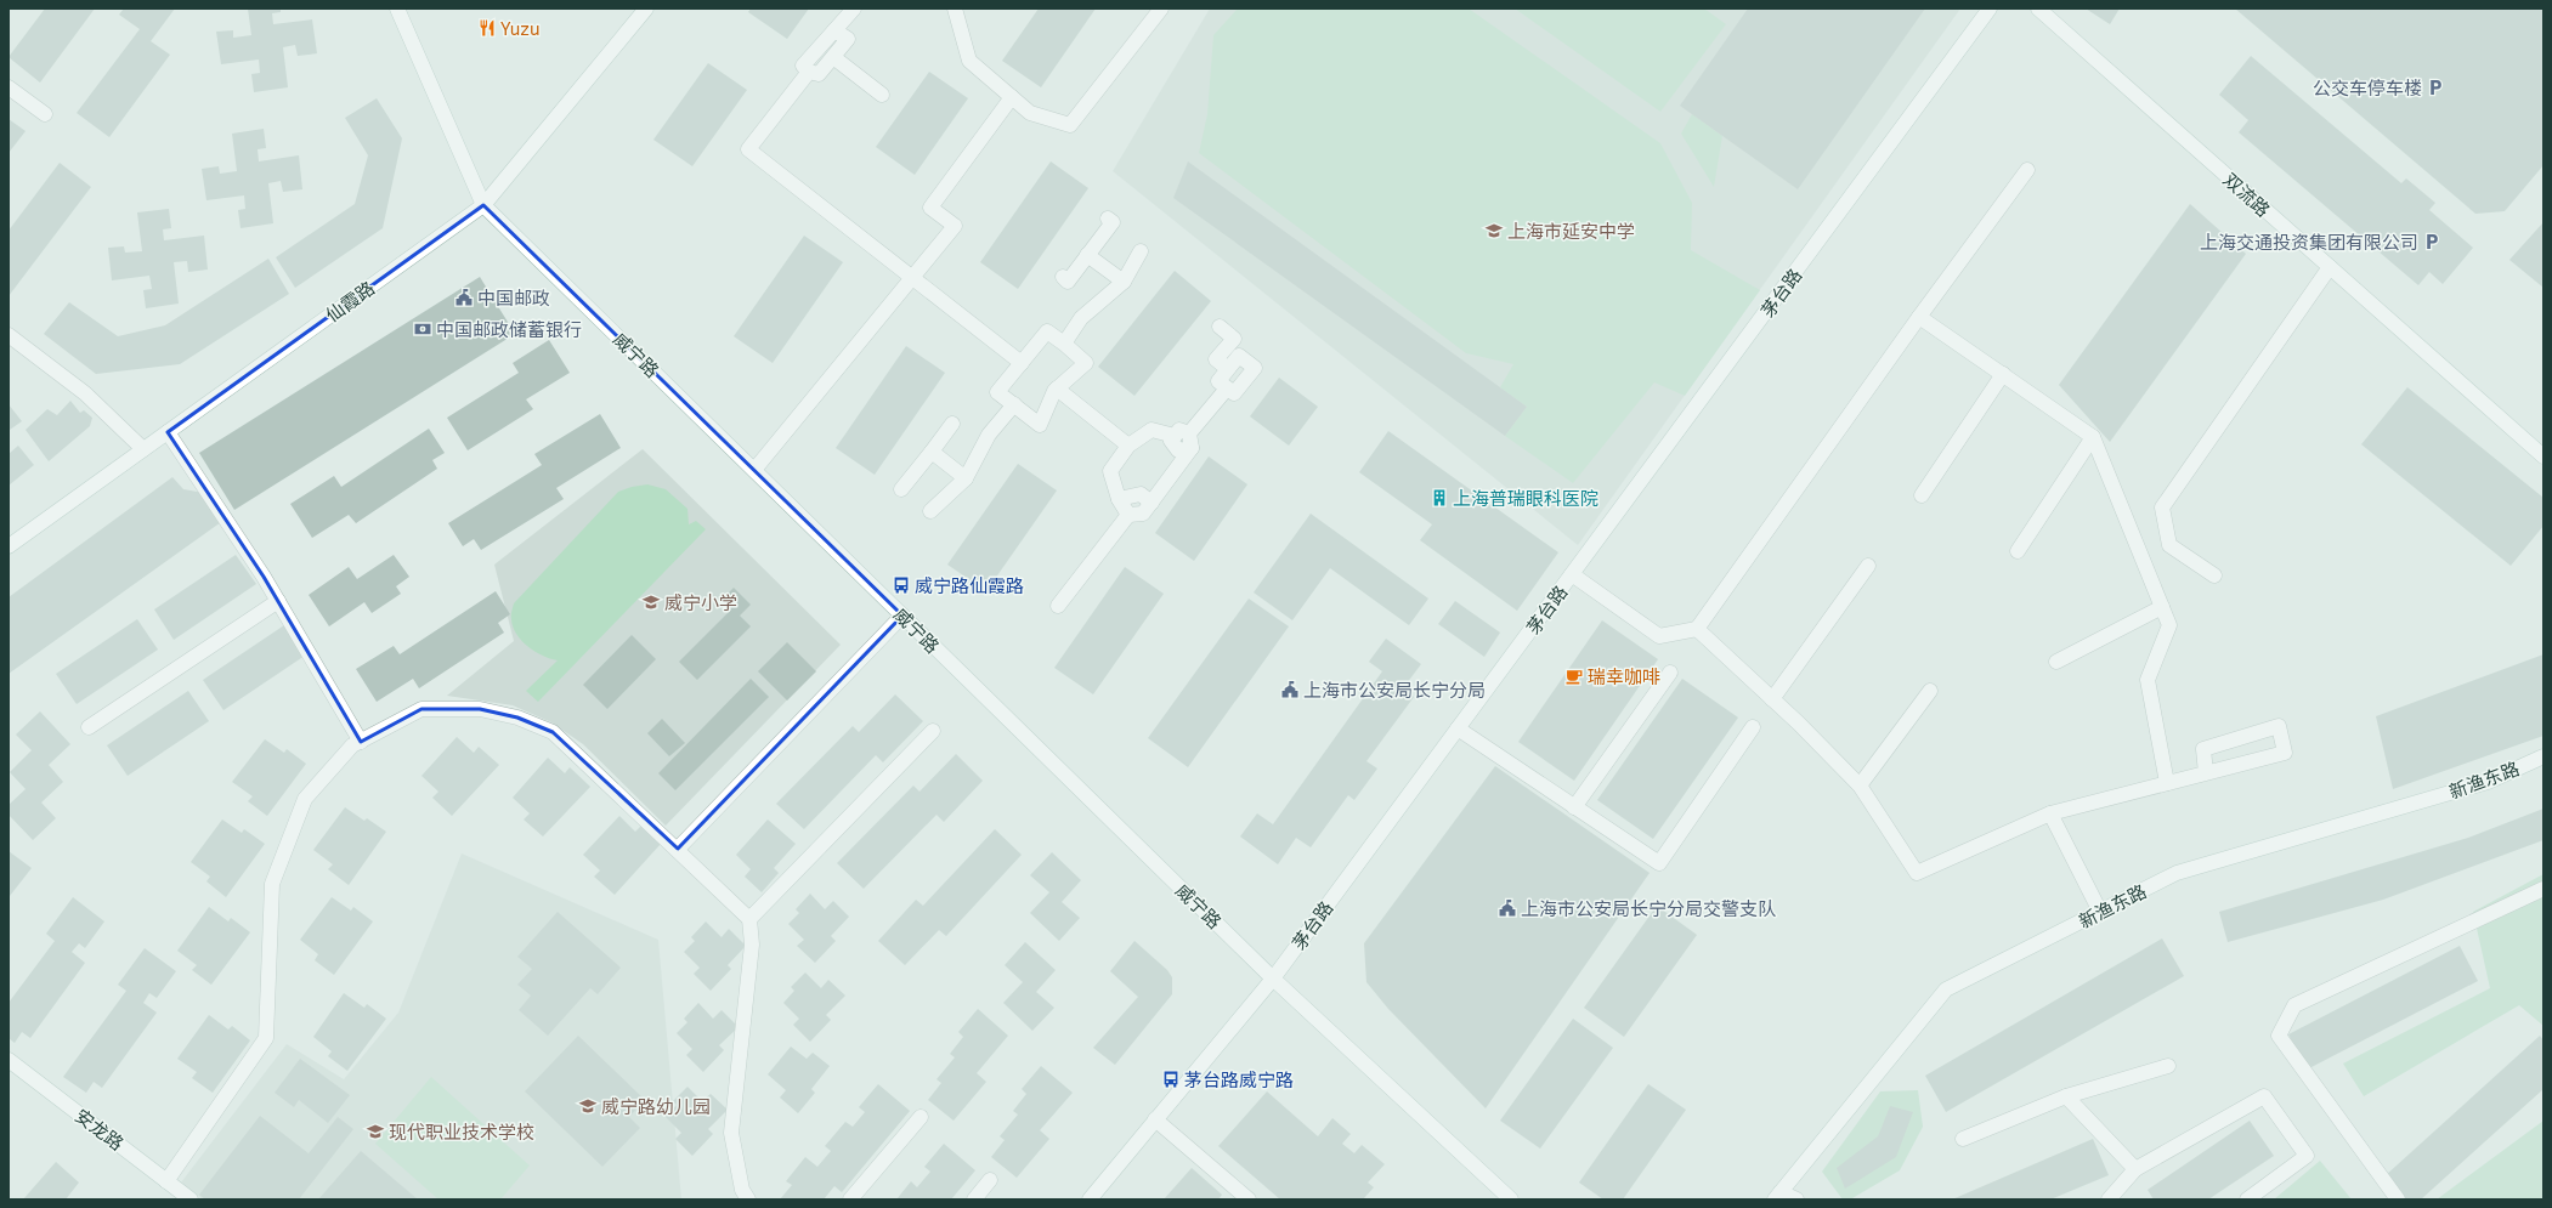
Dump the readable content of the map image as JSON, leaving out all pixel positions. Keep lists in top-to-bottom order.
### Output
{
  "streets": {
    "street": [
      "双流路",
      "茅台路",
      "仙霞路",
      "威宁路",
      "新渔东路",
      "安龙路"
    ]
  },
  "crossings": [
    ["茅台路", "威宁路"],
    ["仙霞路", "威宁路"]
  ],
  "places": {
    "restaurant": ["Yuzu"],
    "parking": ["公交车停车楼", "上海交通投资集团有限公司"],
    "school or university": [
      "上海市延安中学",
      "威宁小学",
      "威宁路幼儿园",
      "现代职业技术学校"
    ],
    "public building": ["中国邮政", "上海市公安局长宁分局", "上海市公安局长宁分局交警支队"],
    "bank": ["中国邮政储蓄银行"],
    "building": ["上海普瑞眼科医院"],
    "bus stop": ["威宁路仙霞路", "茅台路威宁路"],
    "cafe": ["瑞幸咖啡"]
  }
}
